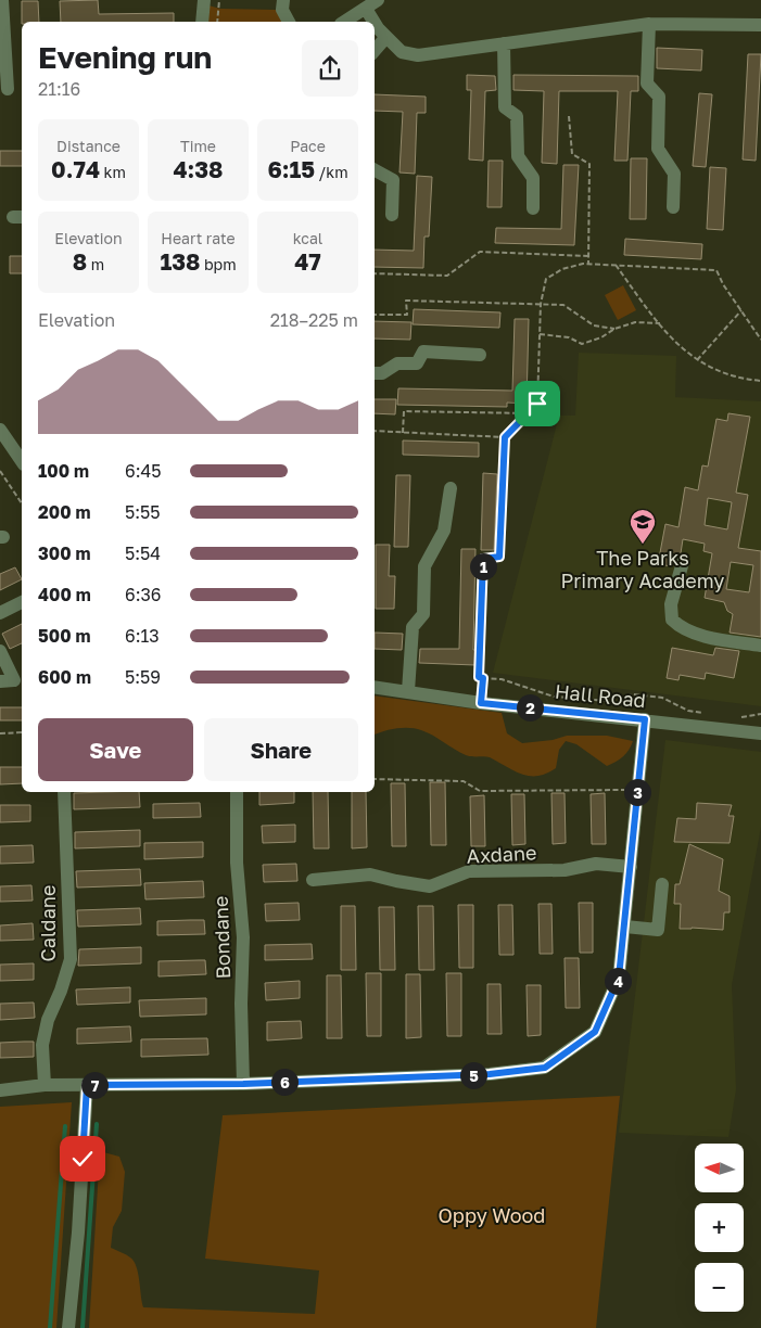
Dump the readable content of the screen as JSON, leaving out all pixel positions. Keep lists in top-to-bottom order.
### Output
{
  "streets": {
    "street": [
      "Hall Road",
      "Axdane",
      "Caldane",
      "Bondane"
    ]
  },
  "parks": ["Oppy Wood"],
  "places": {
    "school or university": ["The Parks Primary Academy"]
  },
  "north": "left",
  "page": {
    "heading": ["Evening run", "21:16"],
    "stats": [
      ["Distance", "0.74 km"],
      ["Time", "4:38"],
      ["Pace", "6:15 /km"],
      ["Elevation", "8 m"],
      ["Heart rate", "138 bpm"],
      ["kcal", "47"]
    ],
    "chart": ["Elevation", "218–225 m"],
    "list": [
      {
        "name": "100 m",
        "note": "6:45"
      },
      {
        "name": "200 m",
        "note": "5:55"
      },
      {
        "name": "300 m",
        "note": "5:54"
      },
      {
        "name": "400 m",
        "note": "6:36"
      },
      {
        "name": "500 m",
        "note": "6:13"
      },
      {
        "name": "600 m",
        "note": "5:59"
      }
    ],
    "pins": [
      "1",
      "2",
      "3",
      "4",
      "5",
      "6",
      "7"
    ],
    "buttons": ["Save", "Share"],
    "map_buttons": ["+", "−"]
  }
}
